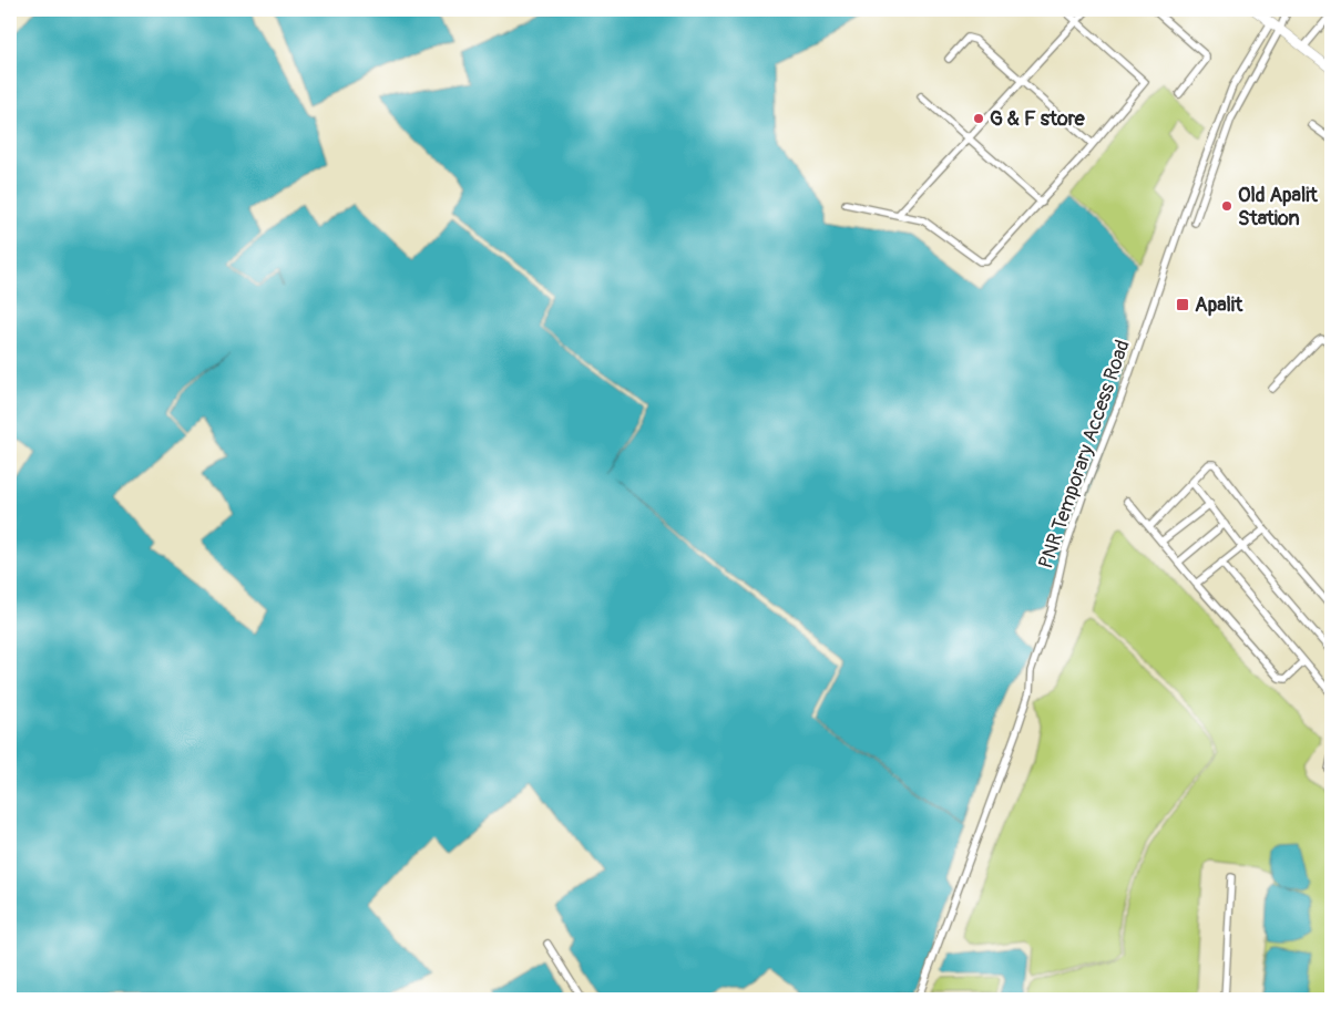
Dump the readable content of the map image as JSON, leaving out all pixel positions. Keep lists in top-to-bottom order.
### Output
{
  "streets": {
    "street": ["PNR Temporary Access Road"]
  },
  "places": {
    "other": ["G & F store", "Old Apalit Station"],
    "transit": ["Apalit"]
  }
}
